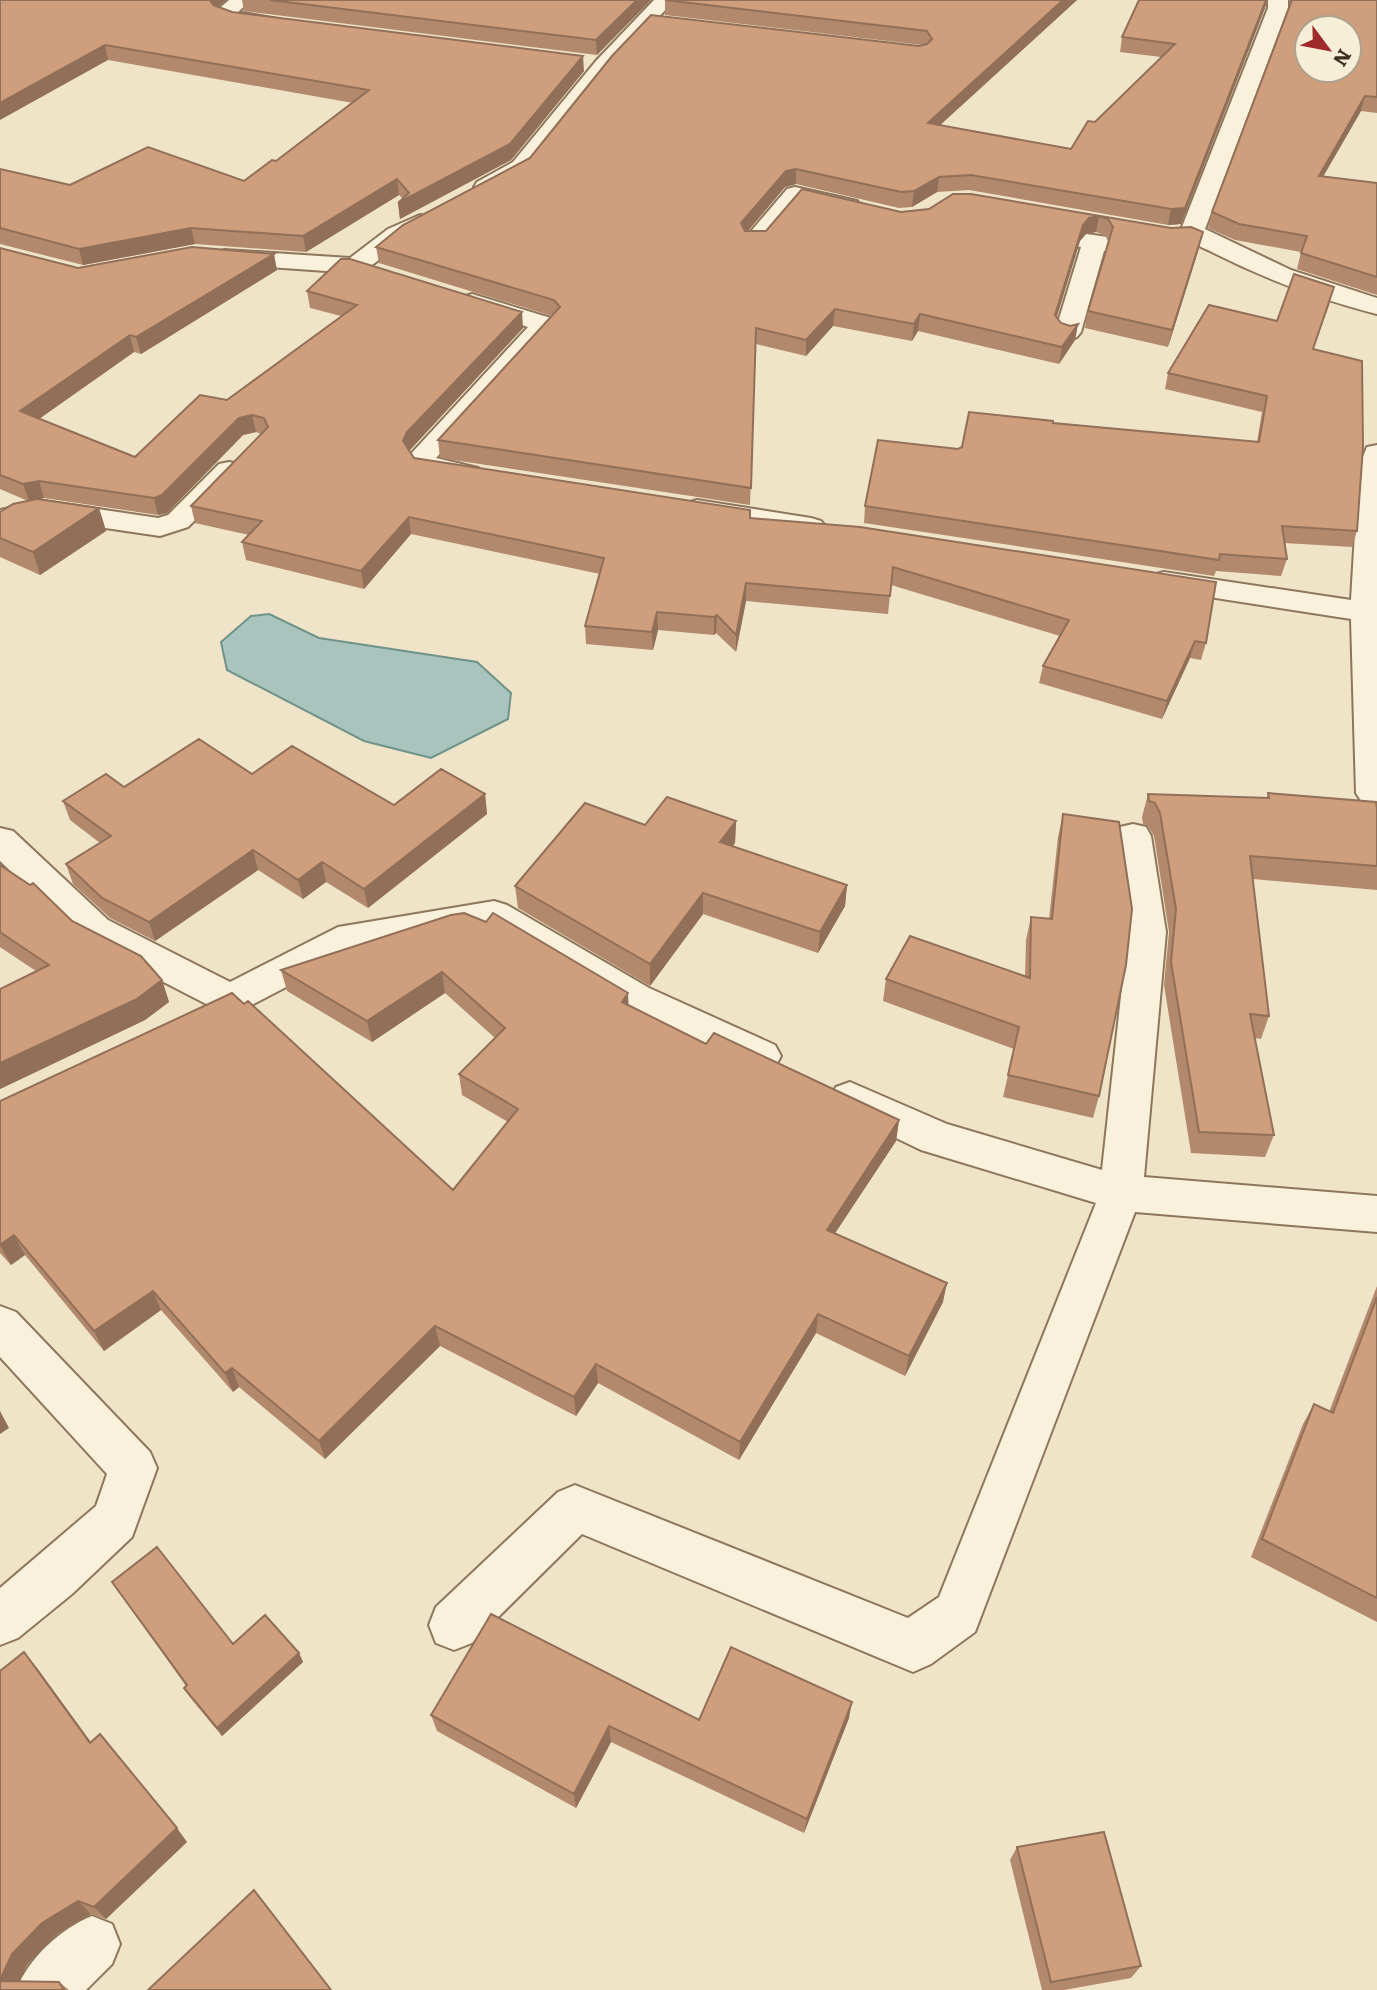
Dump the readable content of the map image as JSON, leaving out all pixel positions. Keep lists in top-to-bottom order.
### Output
{
  "north": "bottom right"
}
